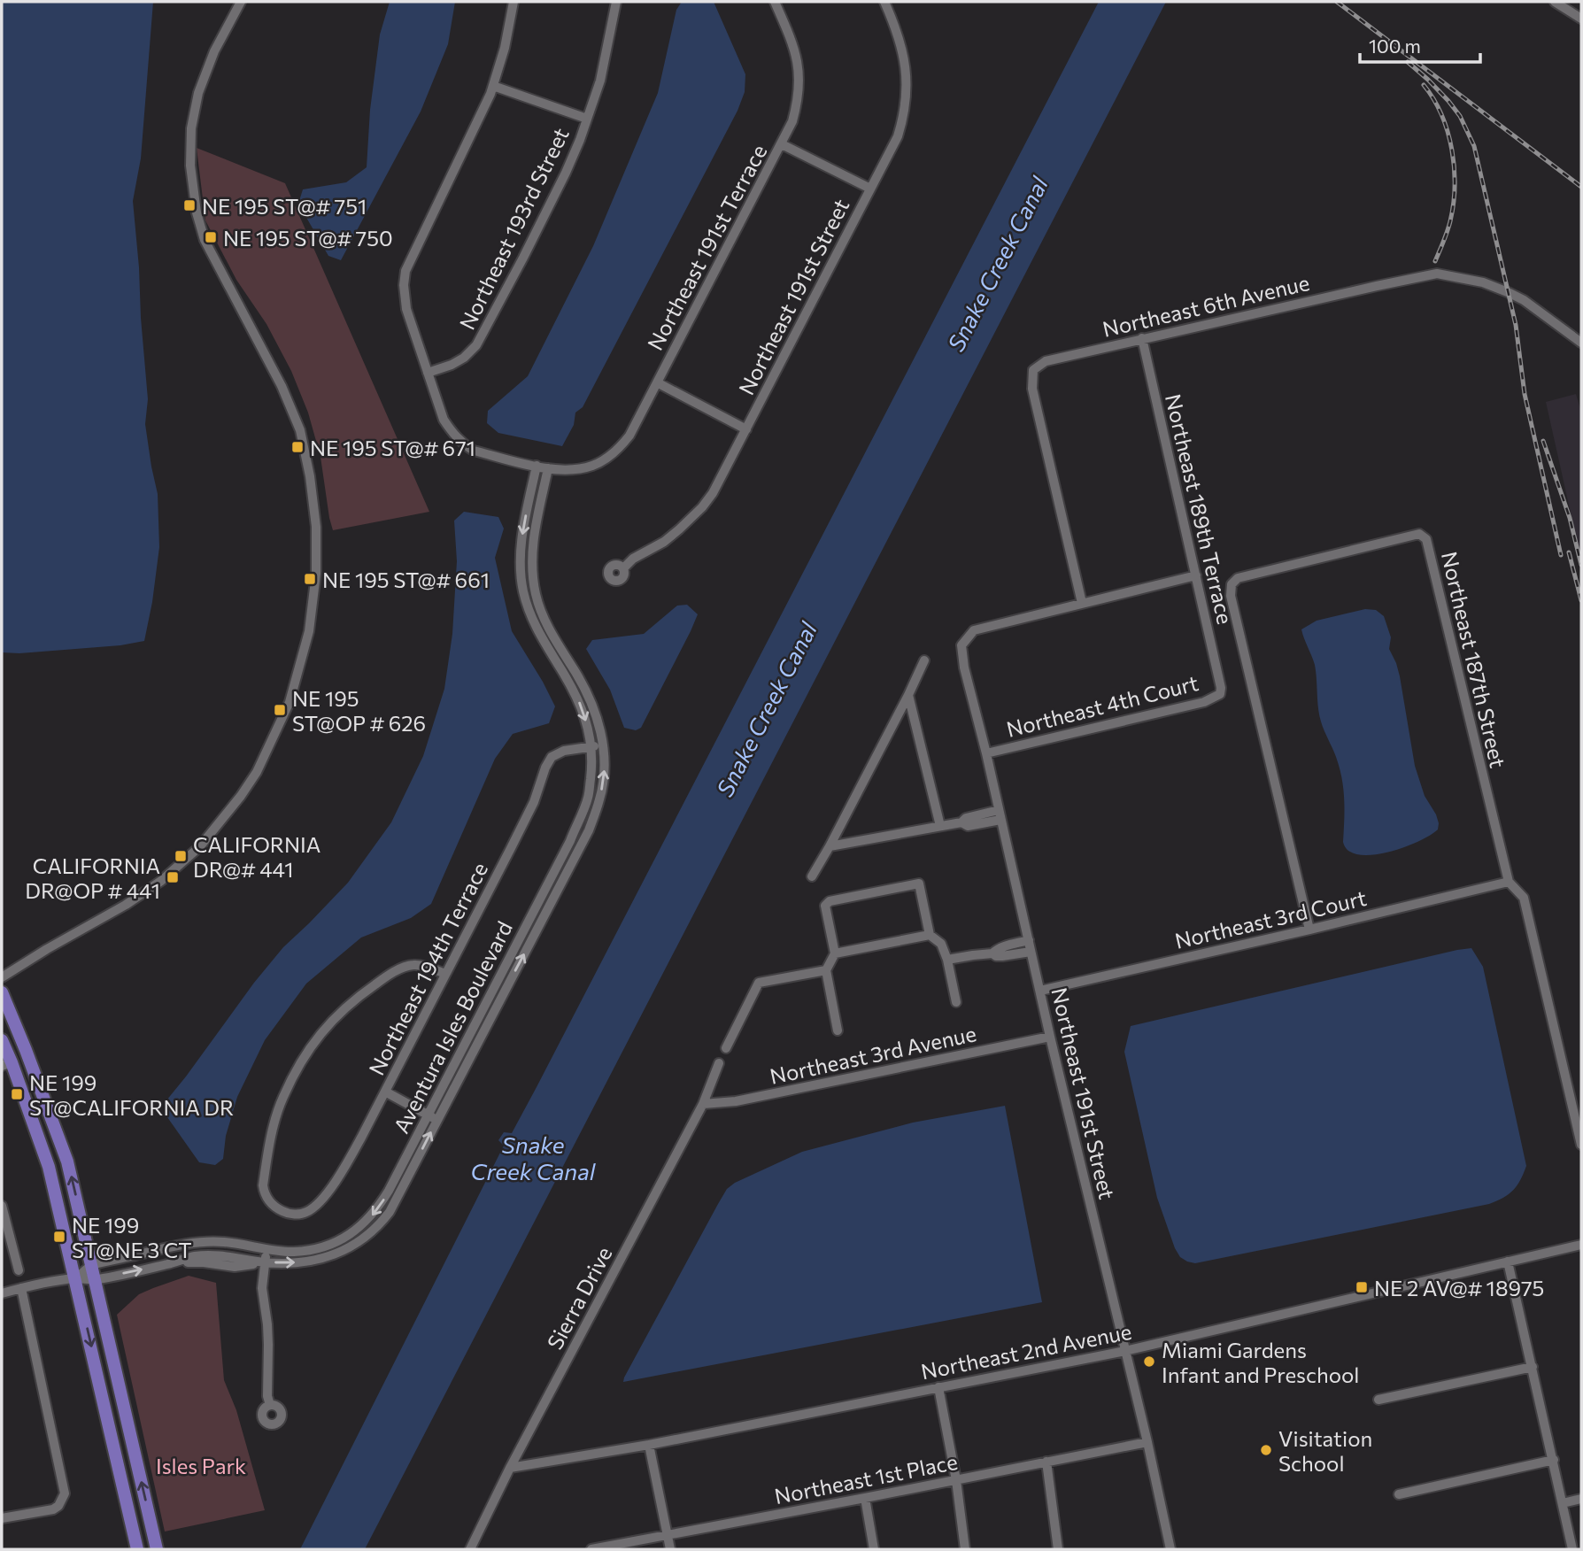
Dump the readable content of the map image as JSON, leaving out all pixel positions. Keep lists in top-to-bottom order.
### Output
{
  "streets": {
    "street": [
      "Northeast 193rd Street",
      "Northeast 191st Terrace",
      "Northeast 191st Street",
      "Northeast 6th Avenue",
      "Northeast 189th Terrace",
      "Northeast 187th Street",
      "Northeast 4th Court",
      "Northeast 3rd Court",
      "Northeast 194th Terrace",
      "Aventura Isles Boulevard",
      "Northeast 3rd Avenue",
      "Sierra Drive",
      "Northeast 2nd Avenue",
      "Northeast 1st Place"
    ]
  },
  "crossings": [
    ["Northeast 191st Terrace", "Aventura Isles Boulevard"],
    ["Northeast 191st Street", "Northeast 6th Avenue"],
    ["Northeast 191st Street", "Northeast 4th Court"],
    ["Northeast 191st Street", "Northeast 3rd Court"],
    ["Northeast 191st Street", "Northeast 3rd Avenue"],
    ["Northeast 191st Street", "Northeast 2nd Avenue"],
    ["Northeast 191st Street", "Northeast 1st Place"],
    ["Northeast 6th Avenue", "Northeast 189th Terrace"],
    ["Northeast 189th Terrace", "Northeast 4th Court"],
    ["Northeast 187th Street", "Northeast 3rd Court"],
    ["Northeast 194th Terrace", "Aventura Isles Boulevard"],
    ["Northeast 3rd Avenue", "Sierra Drive"],
    ["Sierra Drive", "Northeast 2nd Avenue"]
  ],
  "water": ["Snake Creek Canal"],
  "parks": ["Isles Park"],
  "places": {
    "transit": [
      "NE 195 ST@# 751",
      "NE 195 ST@# 750",
      "NE 195 ST@# 671",
      "NE 195 ST@# 661",
      "NE 195 ST@OP # 626",
      "CALIFORNIA DR@# 441",
      "CALIFORNIA DR@OP # 441",
      "NE 199 ST@CALIFORNIA DR",
      "NE 199 ST@NE 3 CT",
      "NE 2 AV@# 18975"
    ],
    "other": ["Miami Gardens Infant and Preschool", "Visitation School"]
  },
  "scale_bar": "100 m"
}
